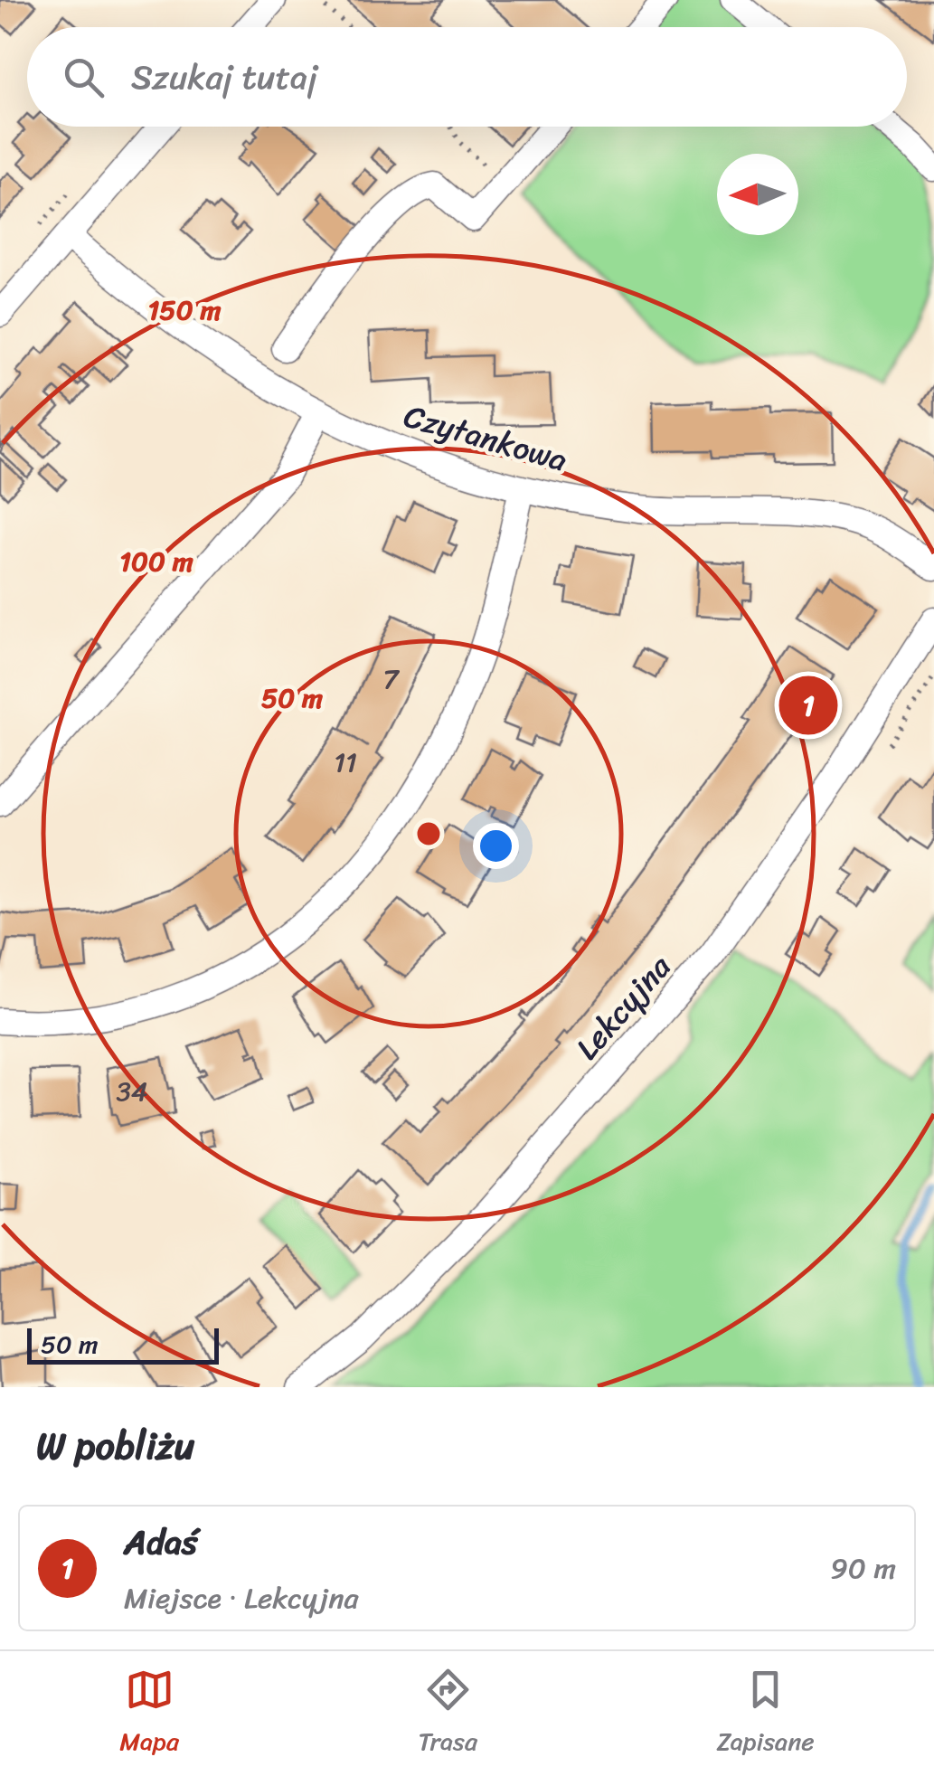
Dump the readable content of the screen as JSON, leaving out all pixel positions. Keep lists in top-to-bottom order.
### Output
{
  "streets": {
    "street": ["Czytankowa", "Lekcyjna"]
  },
  "house_numbers": ["7", "11", "34"],
  "scale_bar": "50 m",
  "north": "left",
  "page": {
    "search": "Szukaj tutaj",
    "pins": "1",
    "scale": "50 m",
    "heading": "W pobliżu",
    "list": [
      {
        "mark": "1",
        "name": "Adaś",
        "note": "Miejsce · Lekcyjna",
        "value": "90 m"
      }
    ],
    "nav": ["Mapa", "Trasa", "Zapisane"]
  },
  "rings": ["150 m", "100 m", "50 m"]
}
